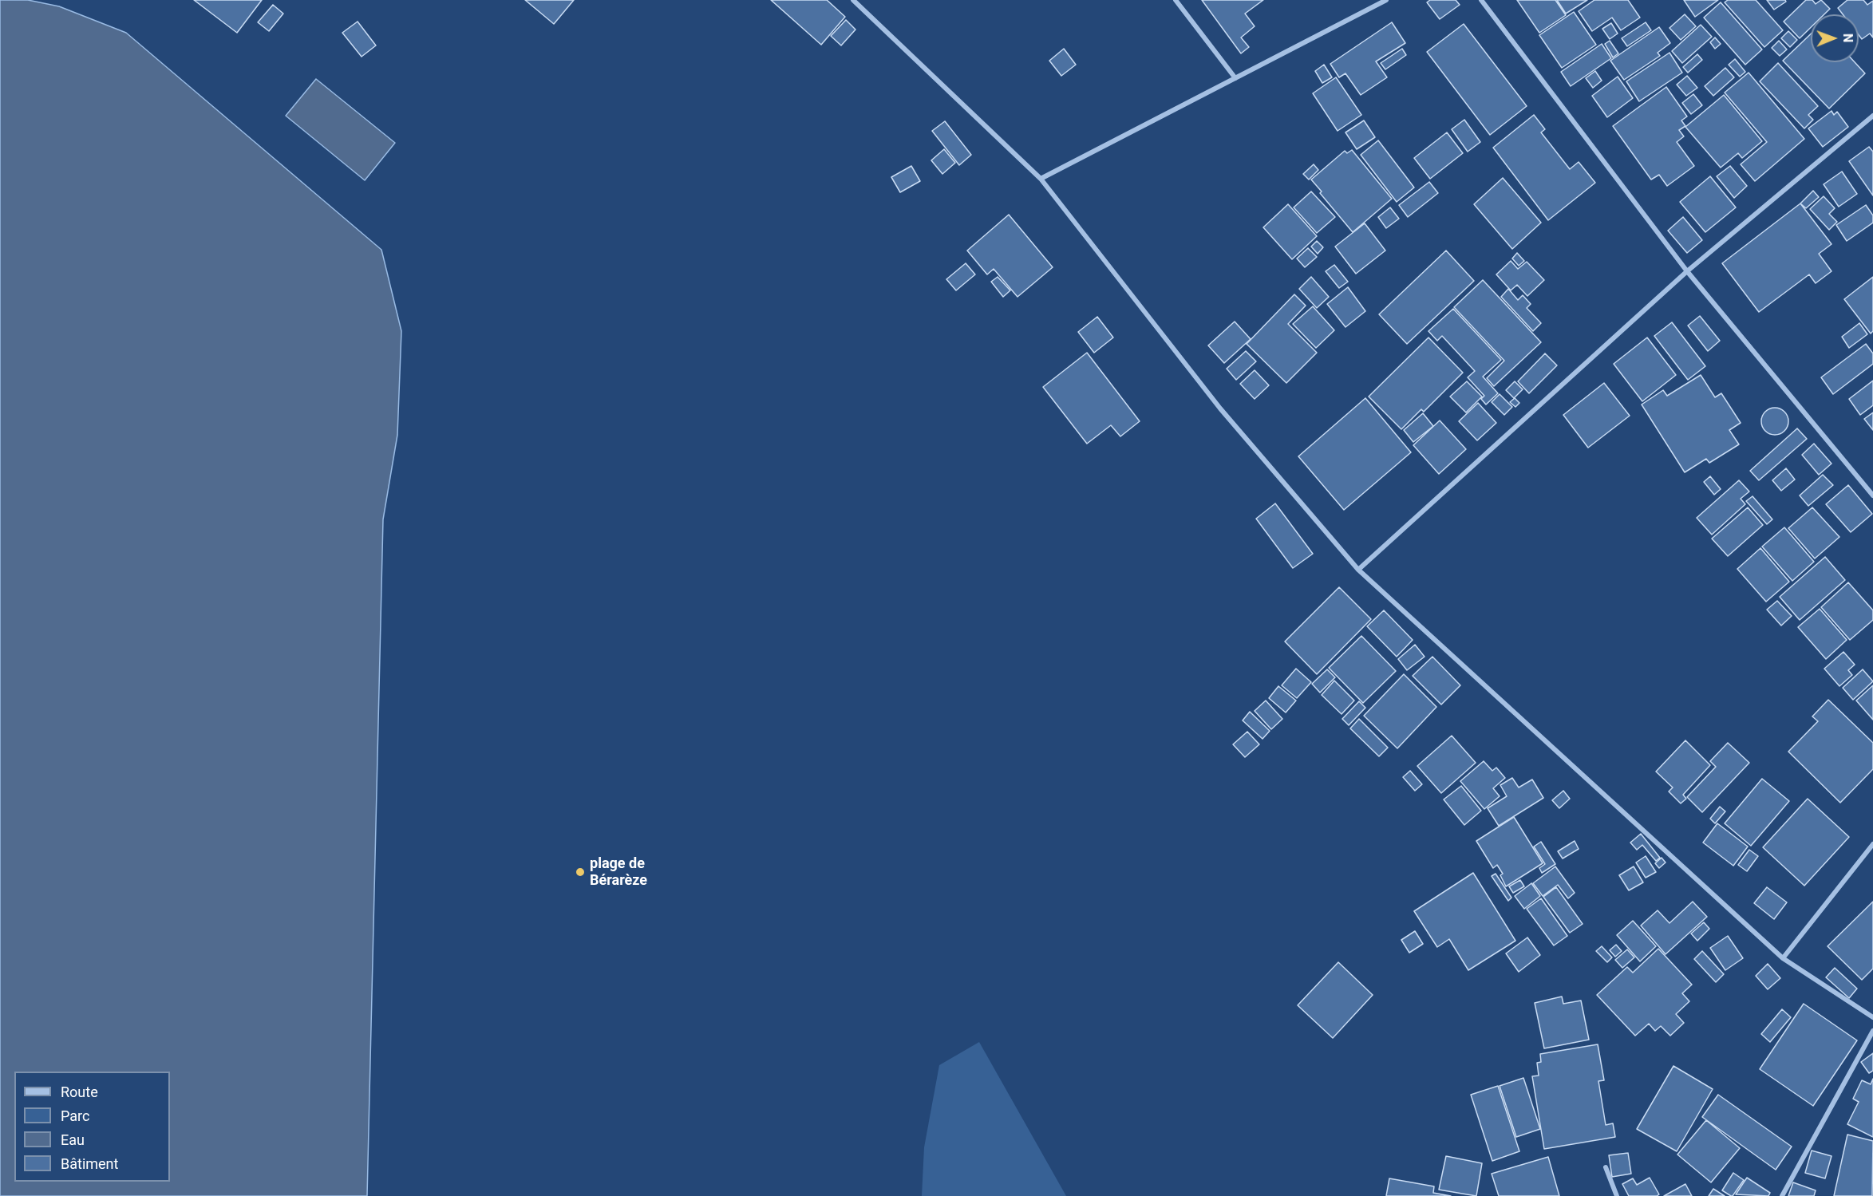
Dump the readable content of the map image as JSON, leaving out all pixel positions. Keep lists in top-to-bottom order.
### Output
{
  "places": ["plage de Bérarèze"],
  "legend": [
    "Route",
    "Parc",
    "Eau",
    "Bâtiment"
  ],
  "north": "right"
}
